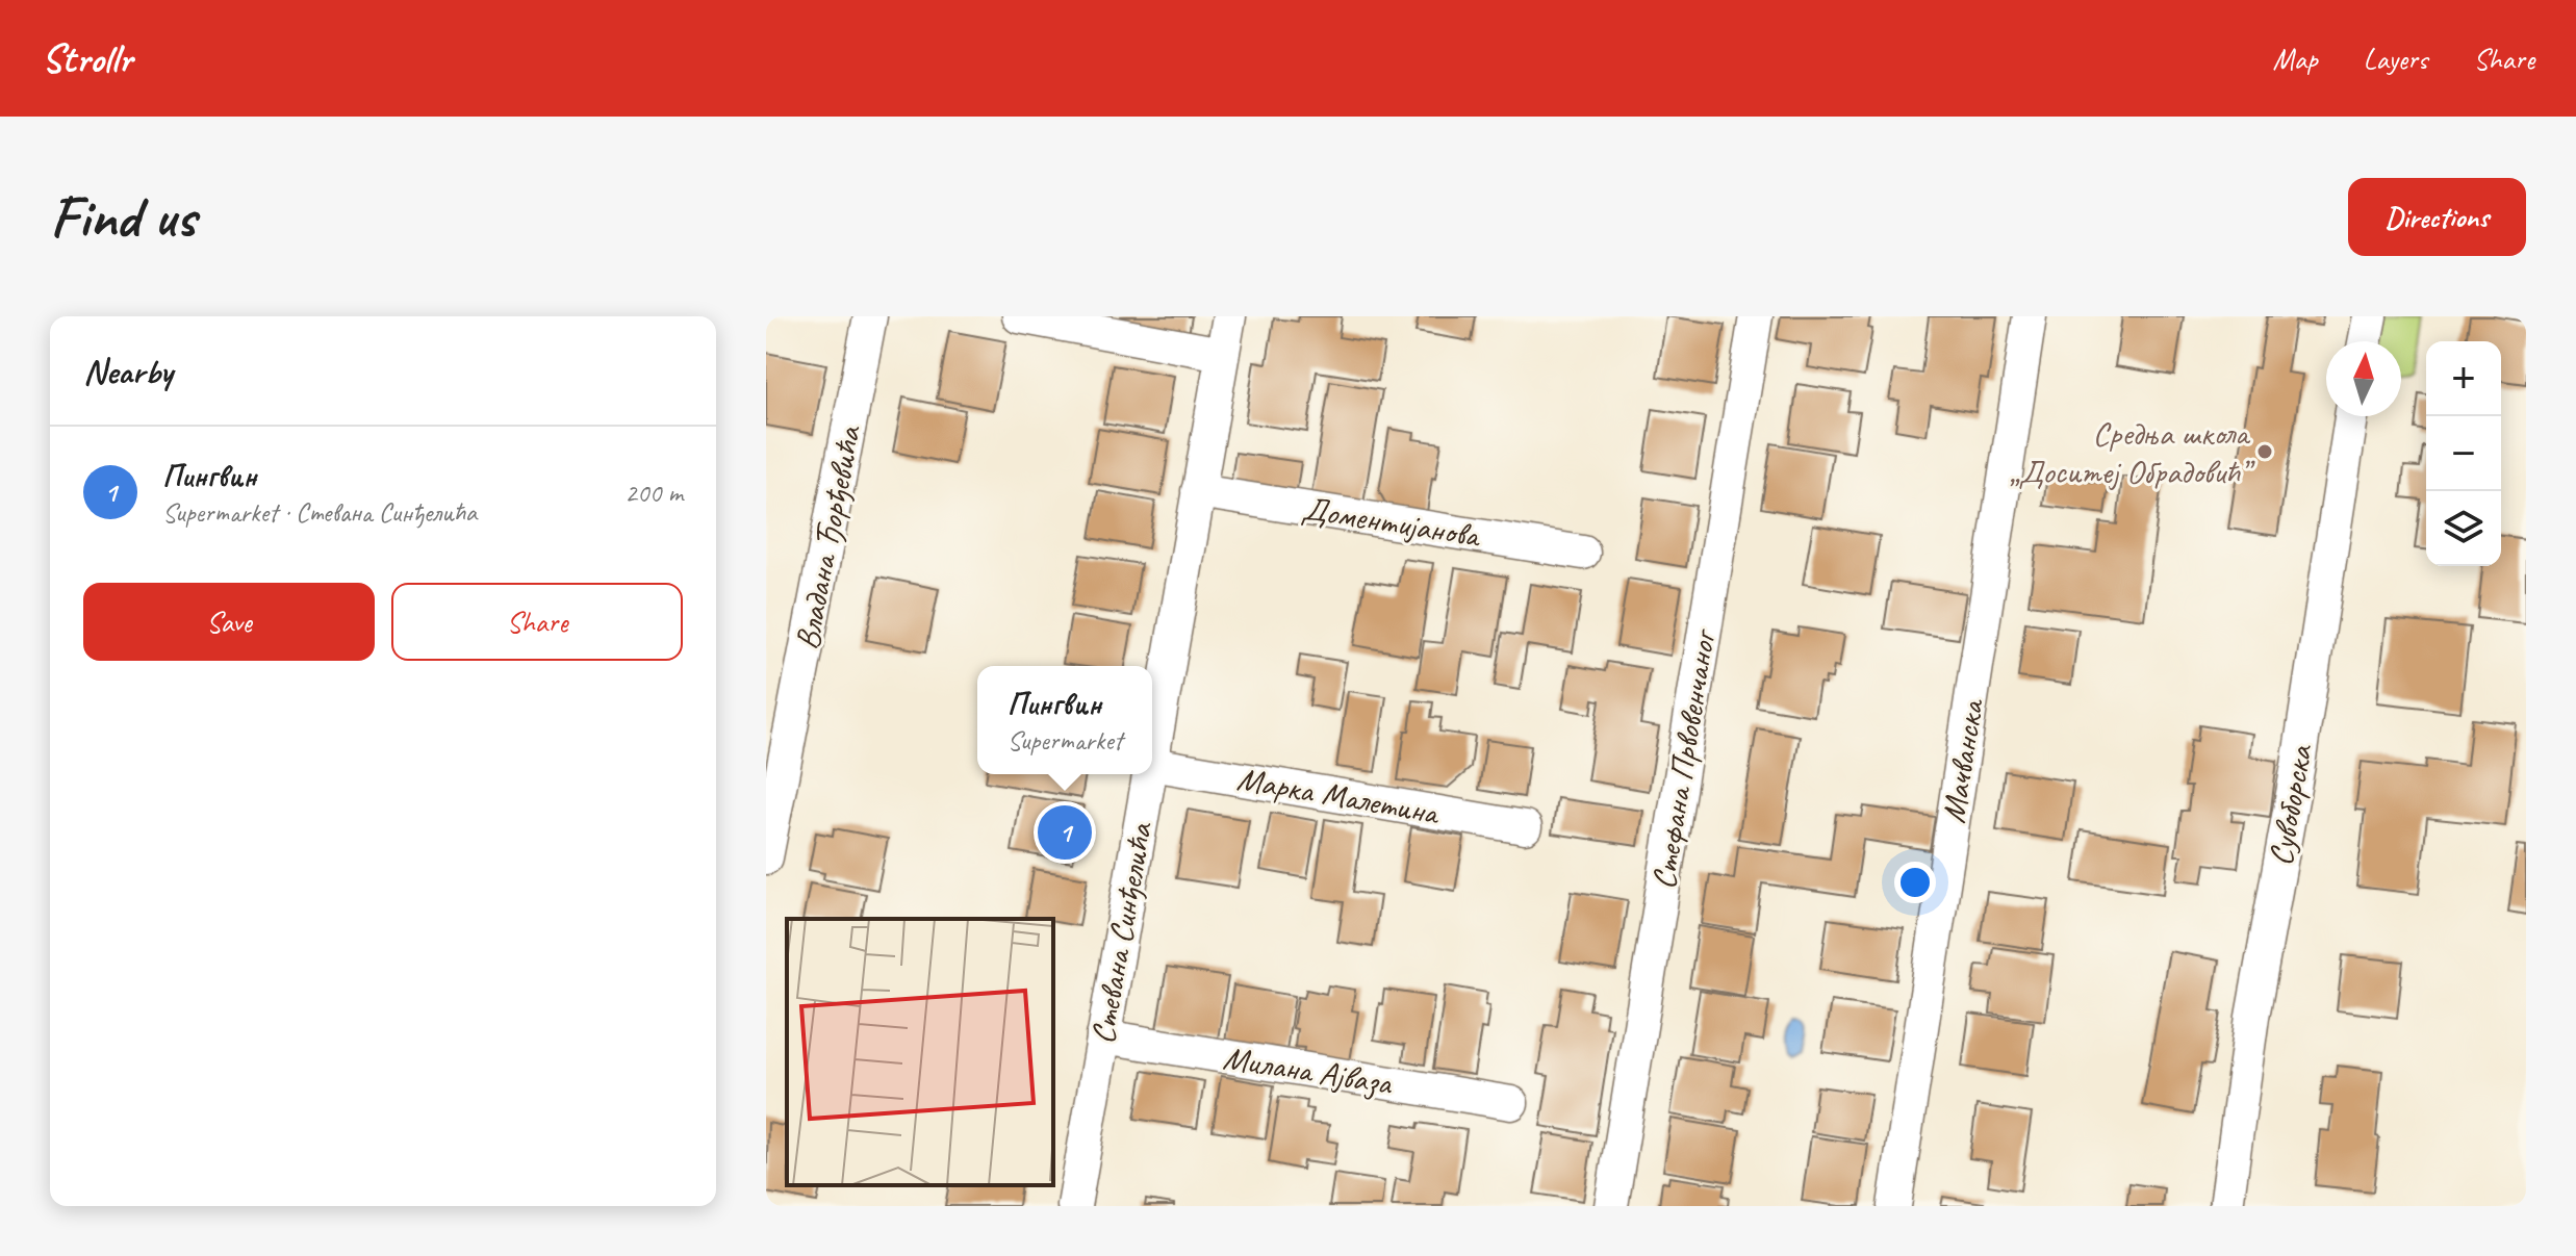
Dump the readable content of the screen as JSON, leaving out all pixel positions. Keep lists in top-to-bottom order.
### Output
{
  "streets": {
    "street": [
      "Доментијанова",
      "Владана Ђорђевића",
      "Стефана Првовенчаног",
      "Мачванска",
      "Марка Малетина",
      "Сувоборска",
      "Стевана Синђелића",
      "Милана Ајваза"
    ]
  },
  "crossings": [
    ["Доментијанова", "Стевана Синђелића"],
    ["Стевана Синђелића", "Милана Ајваза"]
  ],
  "places": ["Средња школа „Доситеј Обрадовић”"],
  "north": "top",
  "page": {
    "header": "Strollr",
    "nav": ["Map", "Layers", "Share"],
    "buttons": [
      "Directions",
      ["Save", "Share"]
    ],
    "title": "Find us",
    "heading": "Nearby",
    "map_buttons": ["+", "−"],
    "list": [
      {
        "mark": "1",
        "name": "Пингвин",
        "note": "Supermarket · Стевана Синђелића",
        "value": "200 m"
      }
    ],
    "popup": ["Пингвин", "Supermarket"],
    "pins": "1"
  }
}
